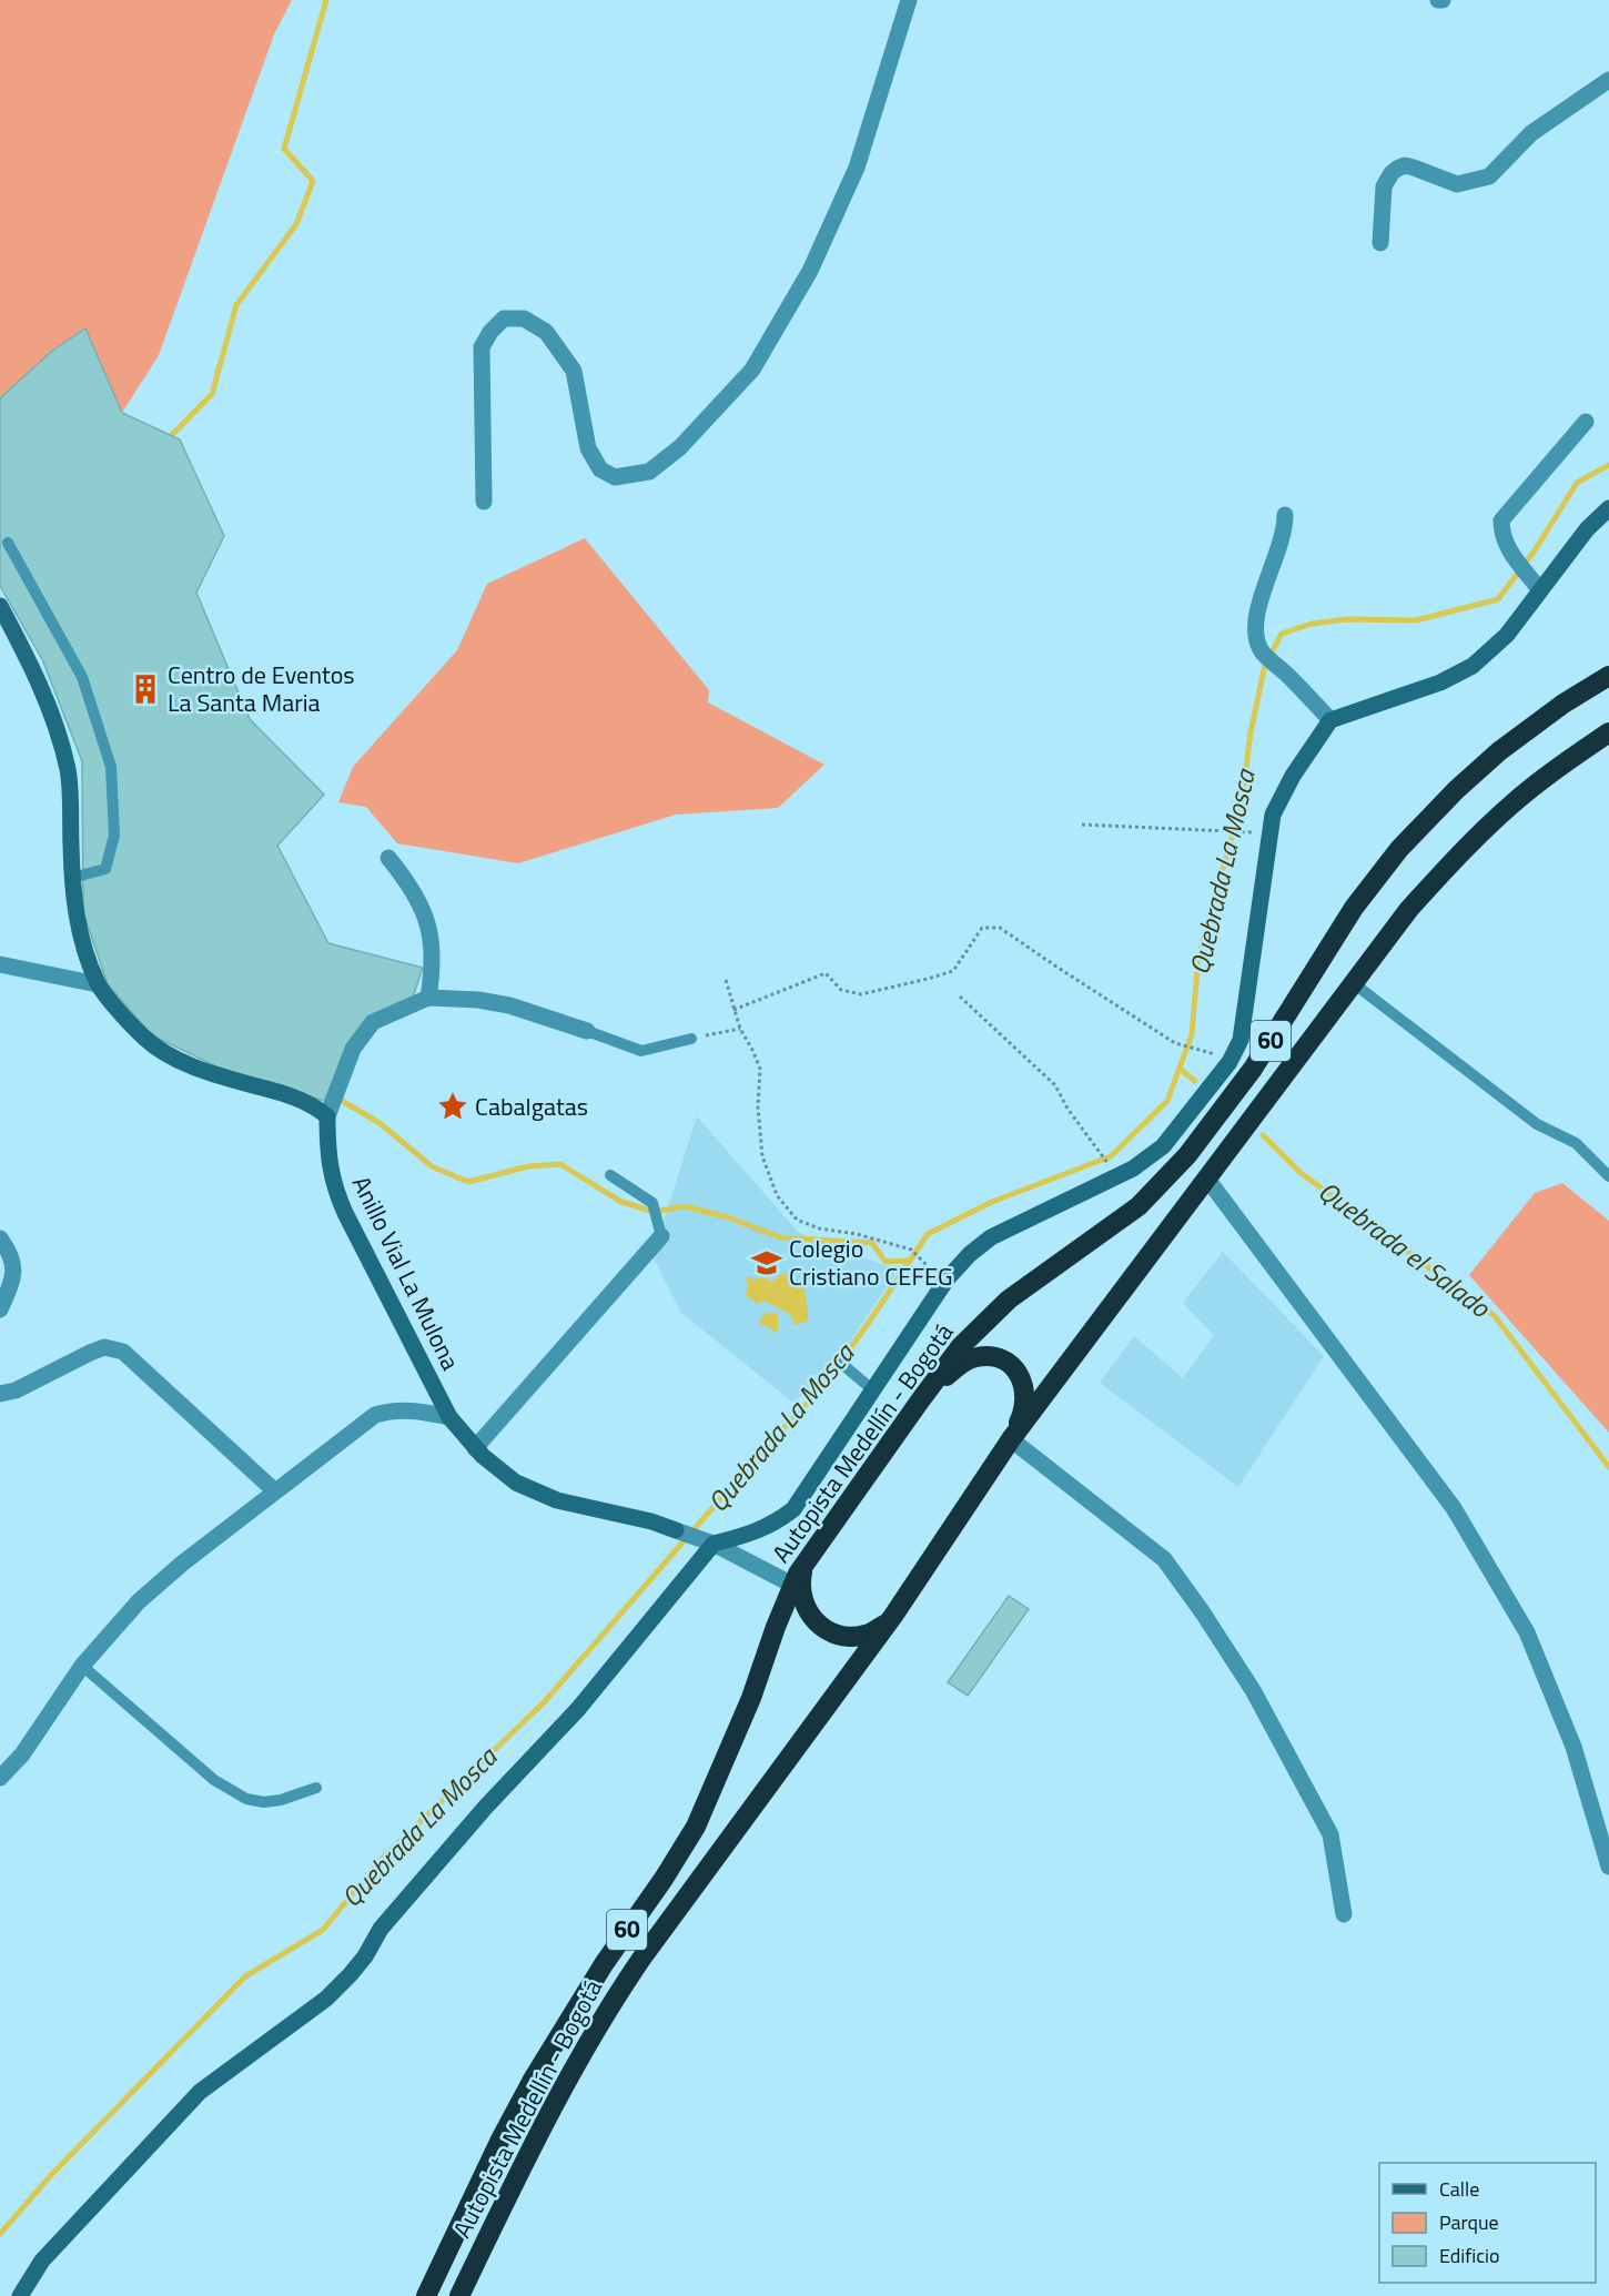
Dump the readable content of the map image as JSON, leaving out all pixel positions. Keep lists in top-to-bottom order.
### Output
{
  "streets": {
    "highway": ["60", "Autopista Medellín - Bogotá"],
    "street": ["Anillo Vial La Mulona"]
  },
  "water": ["Quebrada La Mosca", "Quebrada el Salado"],
  "places": {
    "building": ["Centro de Eventos La Santa Maria"],
    "place": ["Cabalgatas"],
    "school or university": ["Colegio Cristiano CEFEG"]
  },
  "legend": ["Calle", "Parque", "Edificio"]
}
